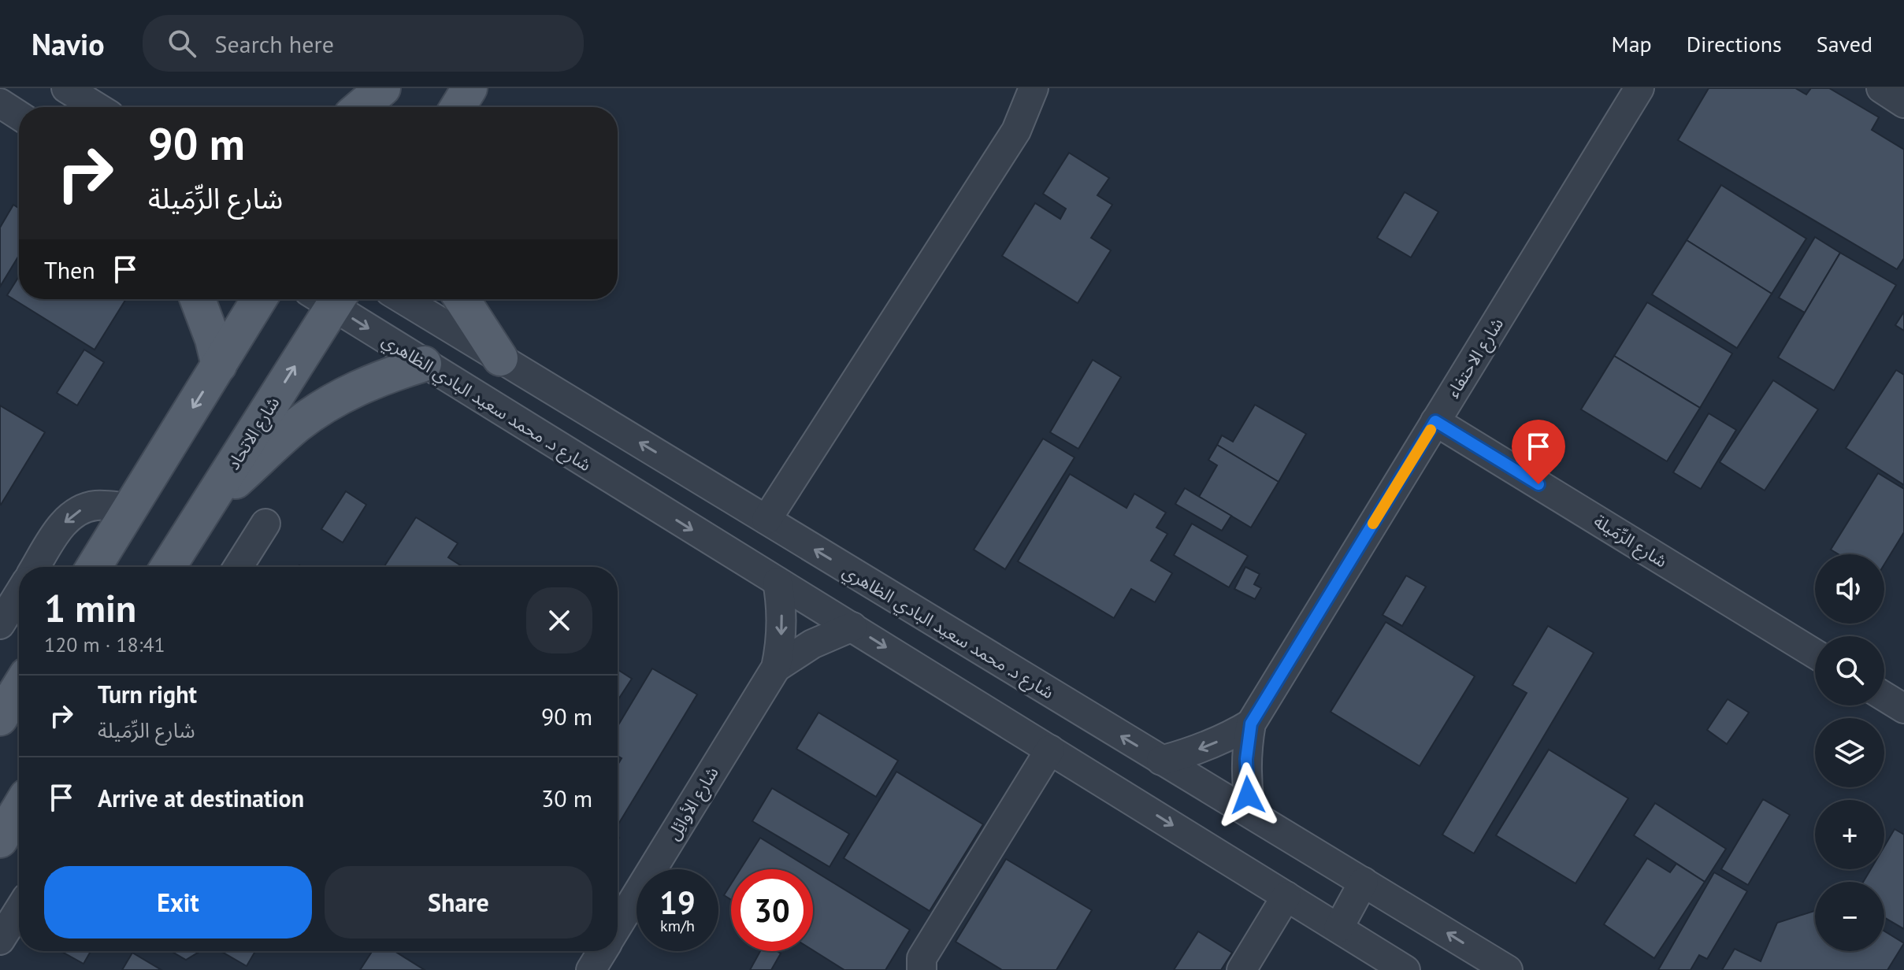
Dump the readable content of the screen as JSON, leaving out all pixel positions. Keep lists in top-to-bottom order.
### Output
{
  "streets": {
    "main road": ["شارع الاتحاد"],
    "street": [
      "شارع الاحتفاء",
      "شارع د. محمد سعيد البادي الظاهري",
      "شارع الرِّمَيلة",
      "شارع الأوائِل"
    ]
  },
  "crossings": [
    ["شارع الاحتفاء", "شارع د. محمد سعيد البادي الظاهري"],
    ["شارع الاحتفاء", "شارع الرِّمَيلة"],
    ["شارع د. محمد سعيد البادي الظاهري", "شارع الأوائِل"]
  ],
  "page": {
    "header": "Navio",
    "search": "Search here",
    "nav": ["Map", "Directions", "Saved"],
    "turn": ["90 m", "شارع الرِّمَيلة"],
    "then": "Then",
    "map_buttons": ["+", "−"],
    "heading": ["1 min", "120 m · 18:41"],
    "list": [
      {
        "name": "Turn right",
        "note": "شارع الرِّمَيلة",
        "value": "90 m"
      },
      {
        "name": "Arrive at destination",
        "value": "30 m"
      }
    ],
    "buttons": ["Exit", "Share"],
    "speed": "19 km/h",
    "limit": "30"
  }
}
